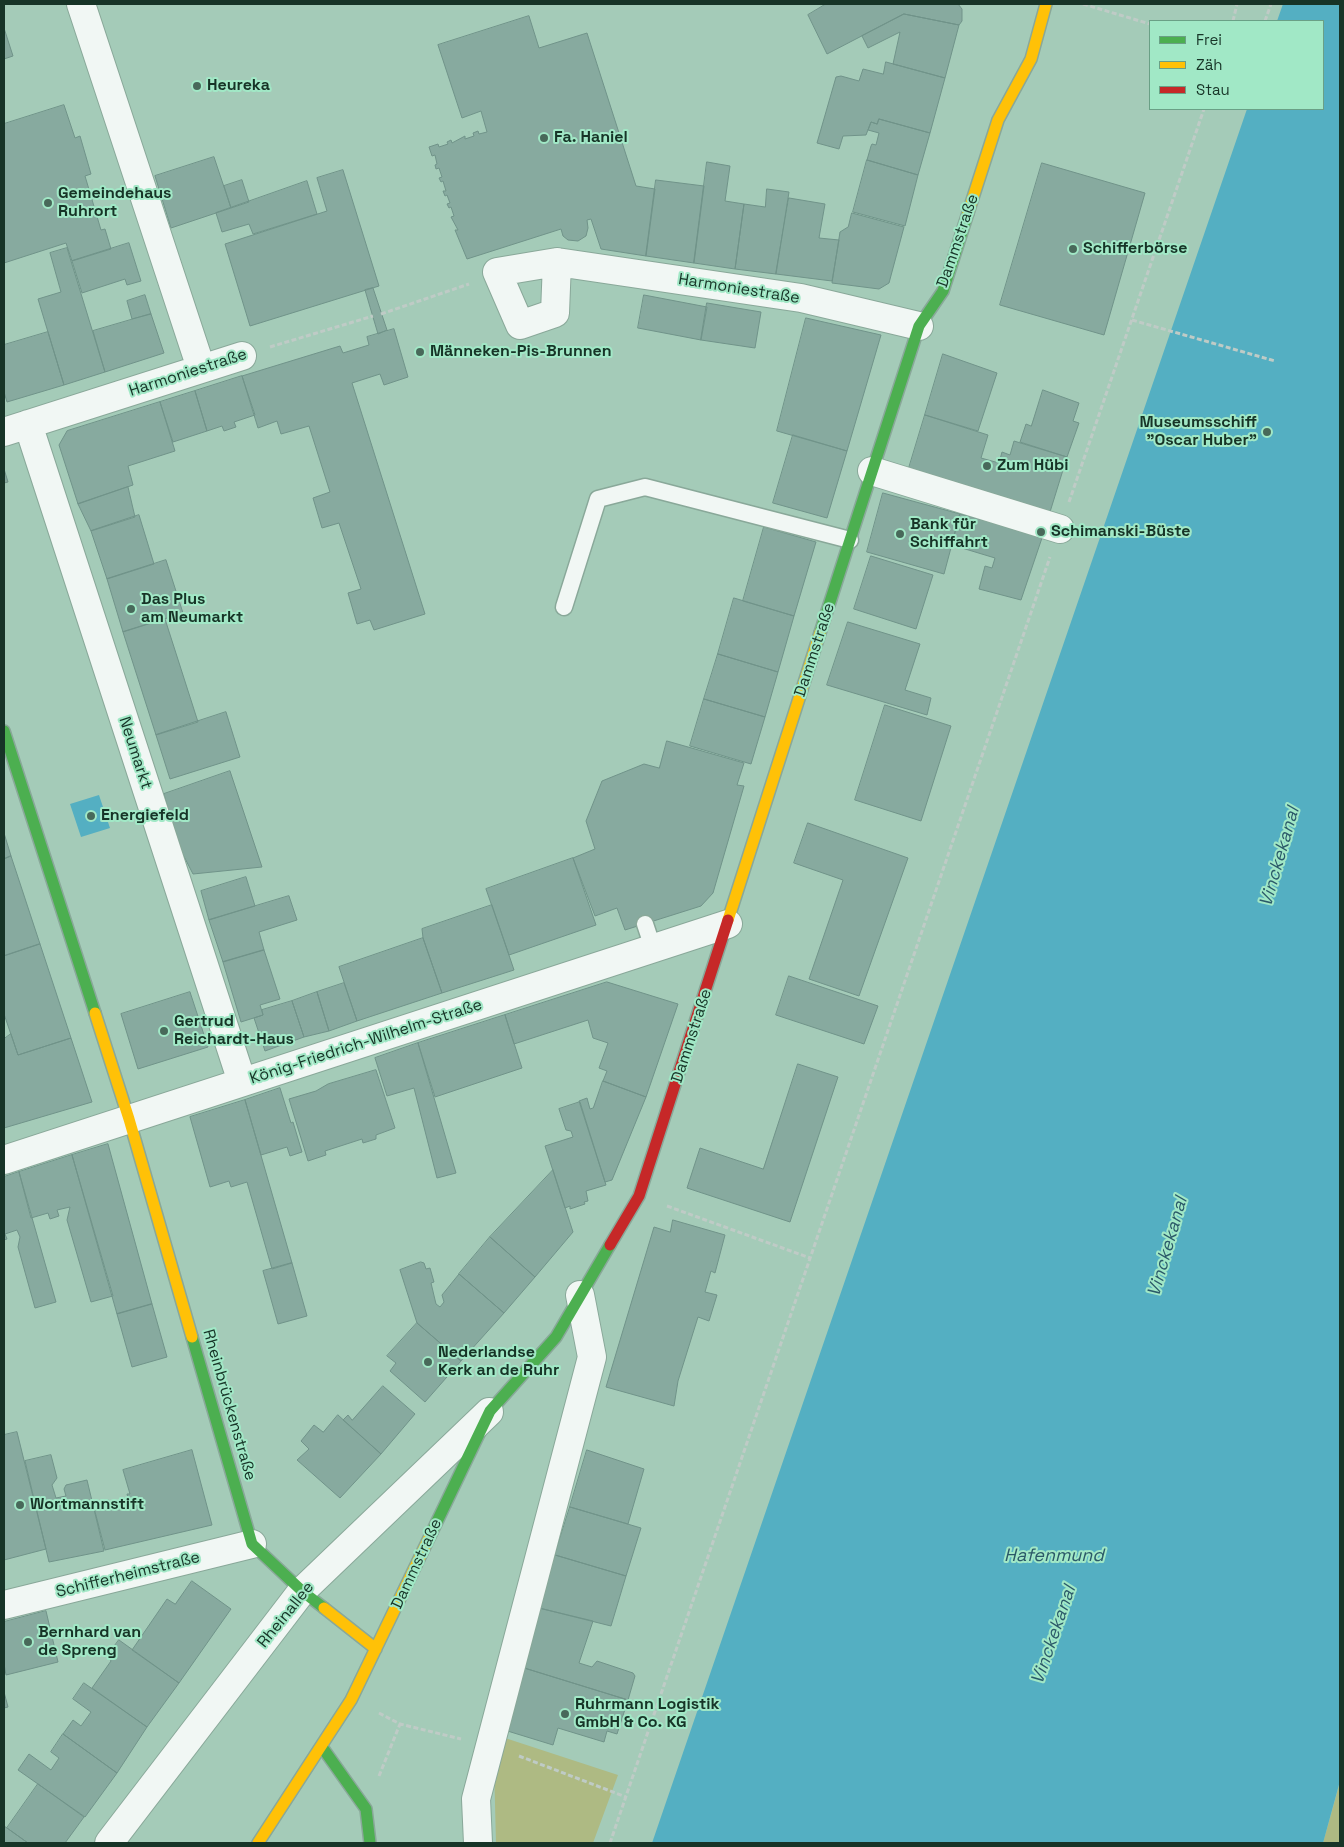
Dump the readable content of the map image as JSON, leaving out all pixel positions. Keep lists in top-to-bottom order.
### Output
{
  "streets": {
    "street": [
      "Dammstraße",
      "Harmoniestraße",
      "Neumarkt",
      "König-Friedrich-Wilhelm-Straße",
      "Rheinbrückenstraße",
      "Schifferheimstraße",
      "Rheinallee"
    ]
  },
  "crossings": [
    ["Dammstraße", "Harmoniestraße"],
    ["Dammstraße", "König-Friedrich-Wilhelm-Straße"],
    ["Dammstraße", "Rheinallee"],
    ["Harmoniestraße", "Neumarkt"],
    ["Neumarkt", "König-Friedrich-Wilhelm-Straße"],
    ["König-Friedrich-Wilhelm-Straße", "Rheinbrückenstraße"],
    ["Rheinbrückenstraße", "Schifferheimstraße"]
  ],
  "water": ["Vinckekanal", "Hafenmund"],
  "places": [
    "Heureka",
    "Fa. Haniel",
    "Gemeindehaus Ruhrort",
    "Schifferbörse",
    "Männeken-Pis-Brunnen",
    "Museumsschiff \"Oscar Huber\"",
    "Zum Hübi",
    "Schimanski-Büste",
    "Bank für Schiffahrt",
    "Das Plus am Neumarkt",
    "Energiefeld",
    "Gertrud Reichardt-Haus",
    "Nederlandse Kerk an de Ruhr",
    "Wortmannstift",
    "Bernhard van de Spreng",
    "Ruhrmann Logistik GmbH & Co. KG"
  ],
  "legend": ["Frei", "Zäh", "Stau"]
}
